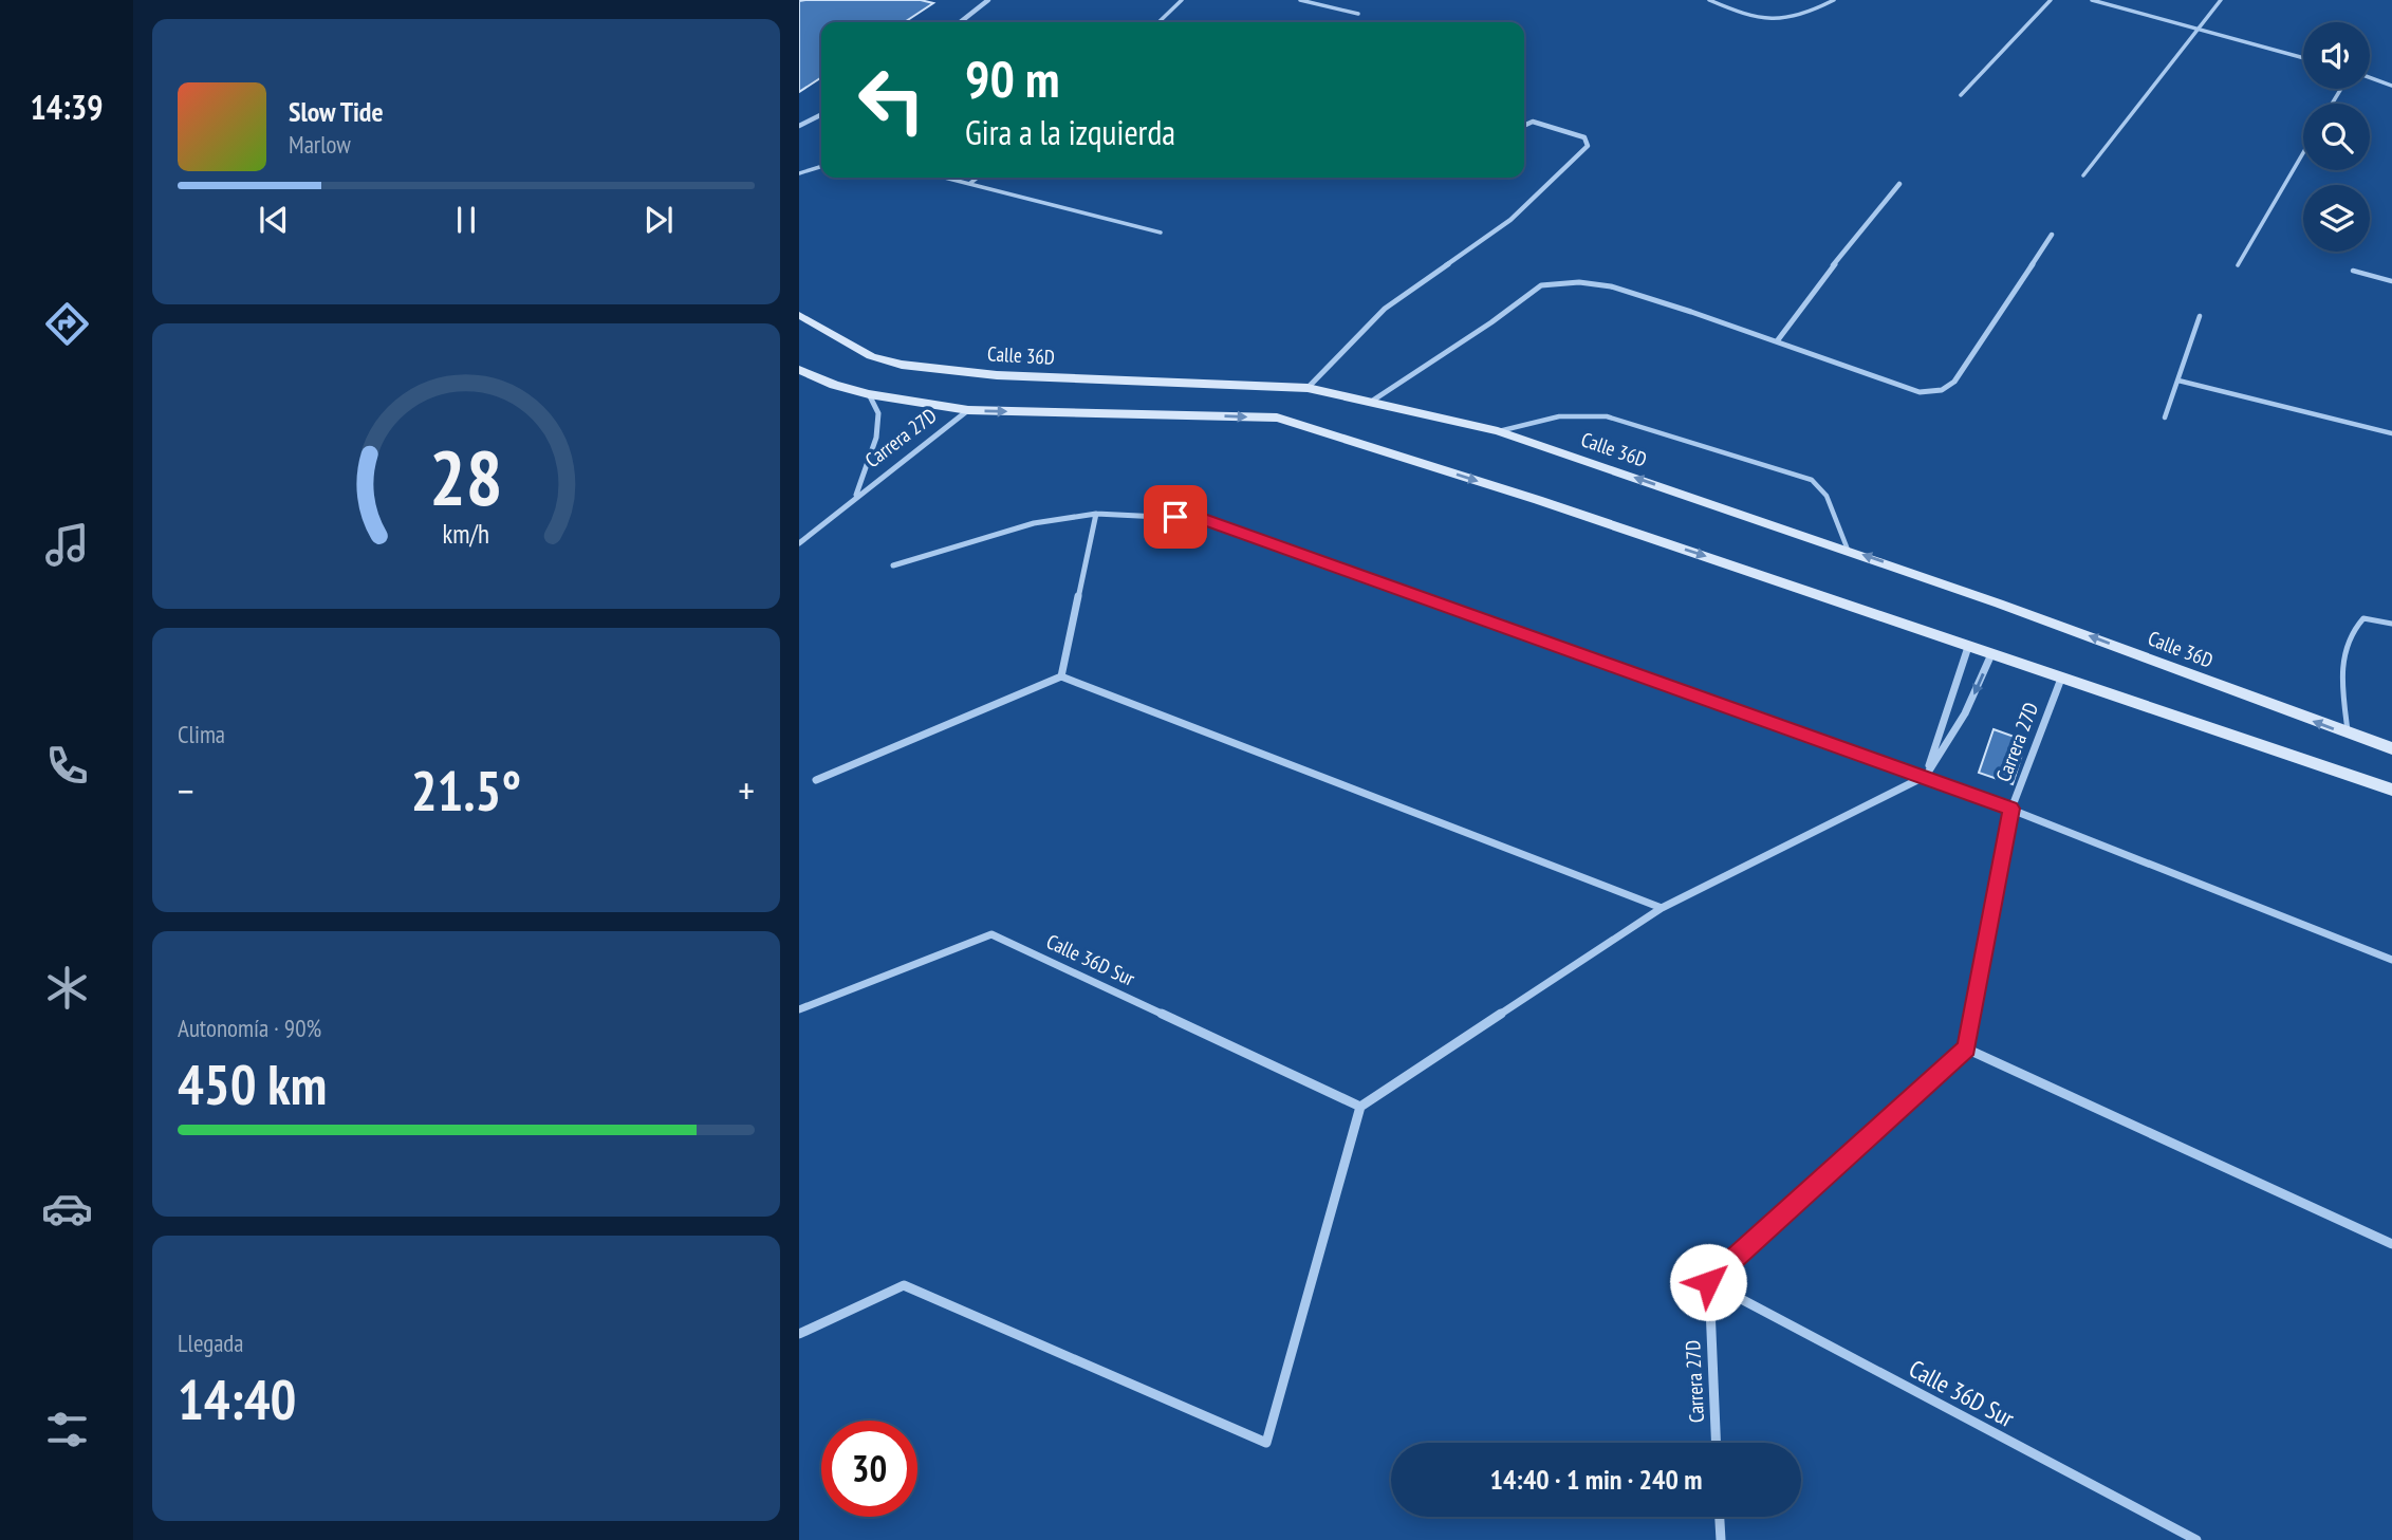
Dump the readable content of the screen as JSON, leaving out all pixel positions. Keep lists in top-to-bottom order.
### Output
{
  "streets": {
    "main road": ["Calle 36D"],
    "street": ["Carrera 27D", "Calle 36D Sur"]
  },
  "crossings": [
    ["Carrera 27D", "Calle 36D Sur"]
  ],
  "page": {
    "tabs": "14:39",
    "turn": ["90 m", "Gira a la izquierda"],
    "song": ["Slow Tide", "Marlow"],
    "tile": [
      "Clima",
      ["Autonomía · 90%", "450 km"],
      ["Llegada", "14:40"]
    ],
    "heat": ["−", "21.5°", "+"],
    "limit": "30",
    "trip": "14:40 · 1 min · 240 m",
    "gauge": ["28", "km/h"]
  }
}
